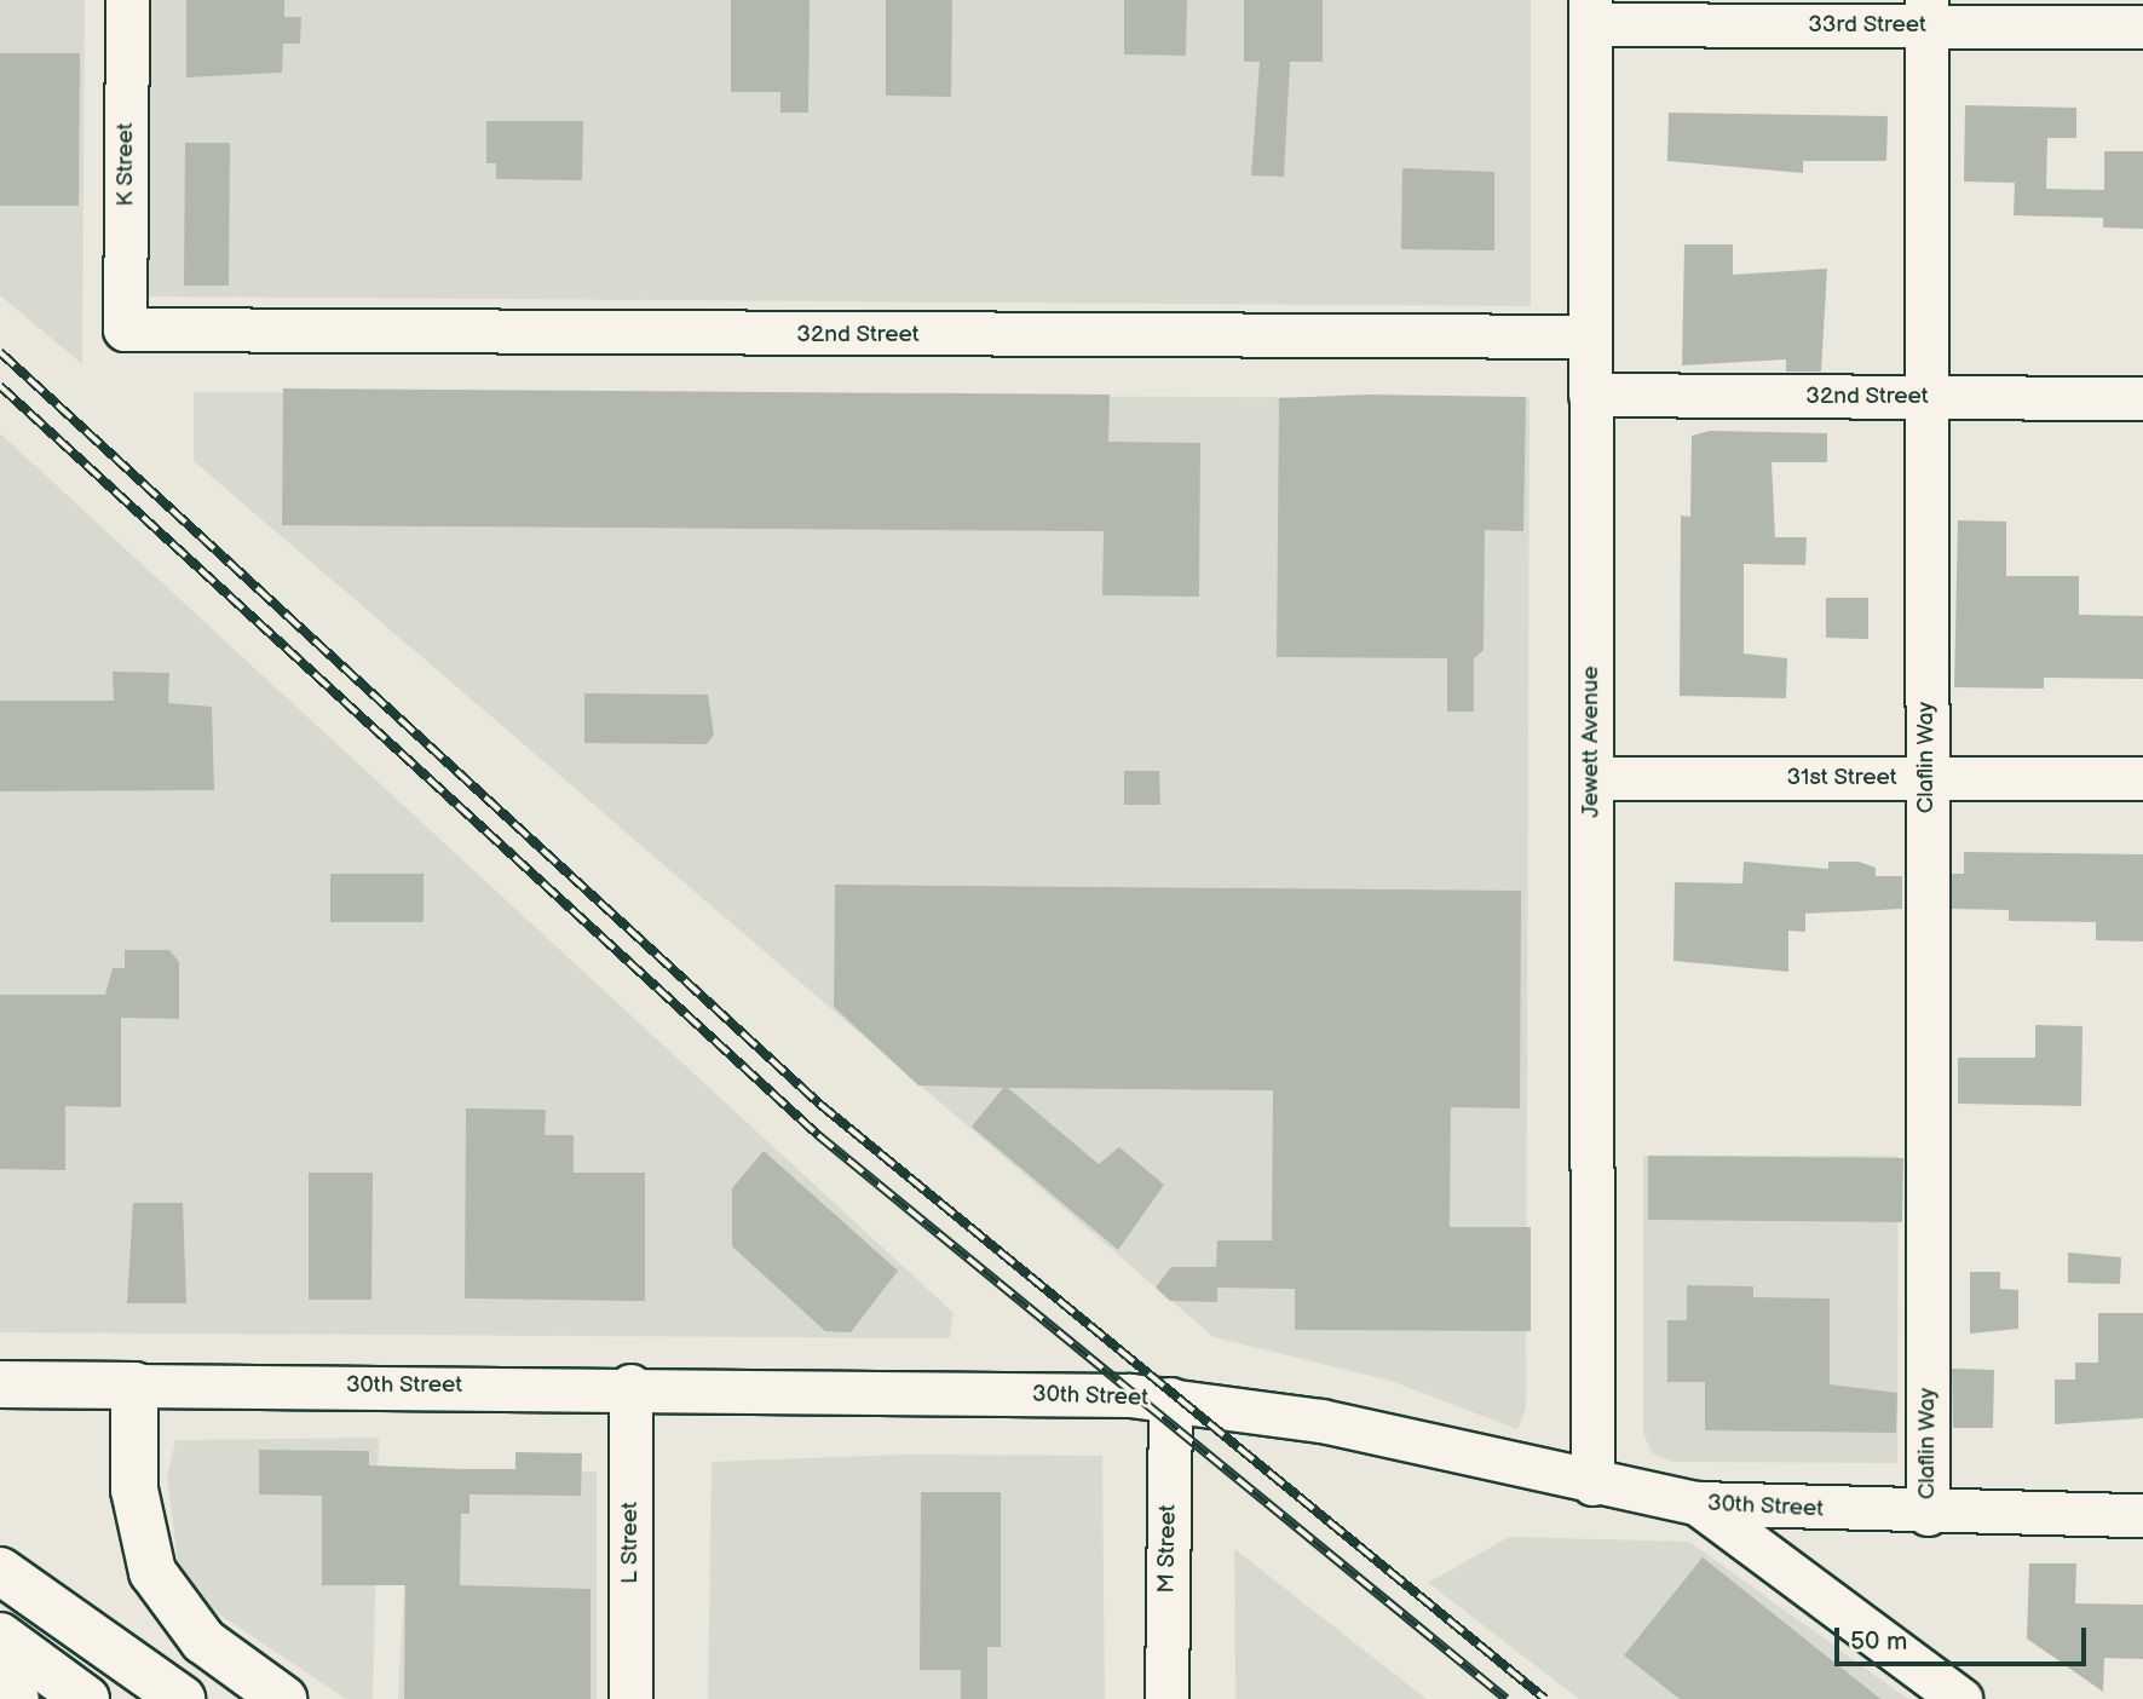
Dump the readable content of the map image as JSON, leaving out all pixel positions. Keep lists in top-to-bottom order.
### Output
{
  "streets": {
    "main road": ["30th Street"],
    "street": [
      "33rd Street",
      "K Street",
      "32nd Street",
      "Jewett Avenue",
      "Claflin Way",
      "31st Street",
      "L Street",
      "M Street"
    ]
  },
  "crossings": [
    ["33rd Street", "Jewett Avenue"],
    ["33rd Street", "Claflin Way"],
    ["K Street", "32nd Street"],
    ["32nd Street", "Jewett Avenue"],
    ["32nd Street", "Claflin Way"],
    ["Jewett Avenue", "31st Street"],
    ["Jewett Avenue", "30th Street"],
    ["Claflin Way", "31st Street"],
    ["Claflin Way", "30th Street"],
    ["30th Street", "L Street"],
    ["30th Street", "M Street"]
  ],
  "scale_bar": "50 m"
}
